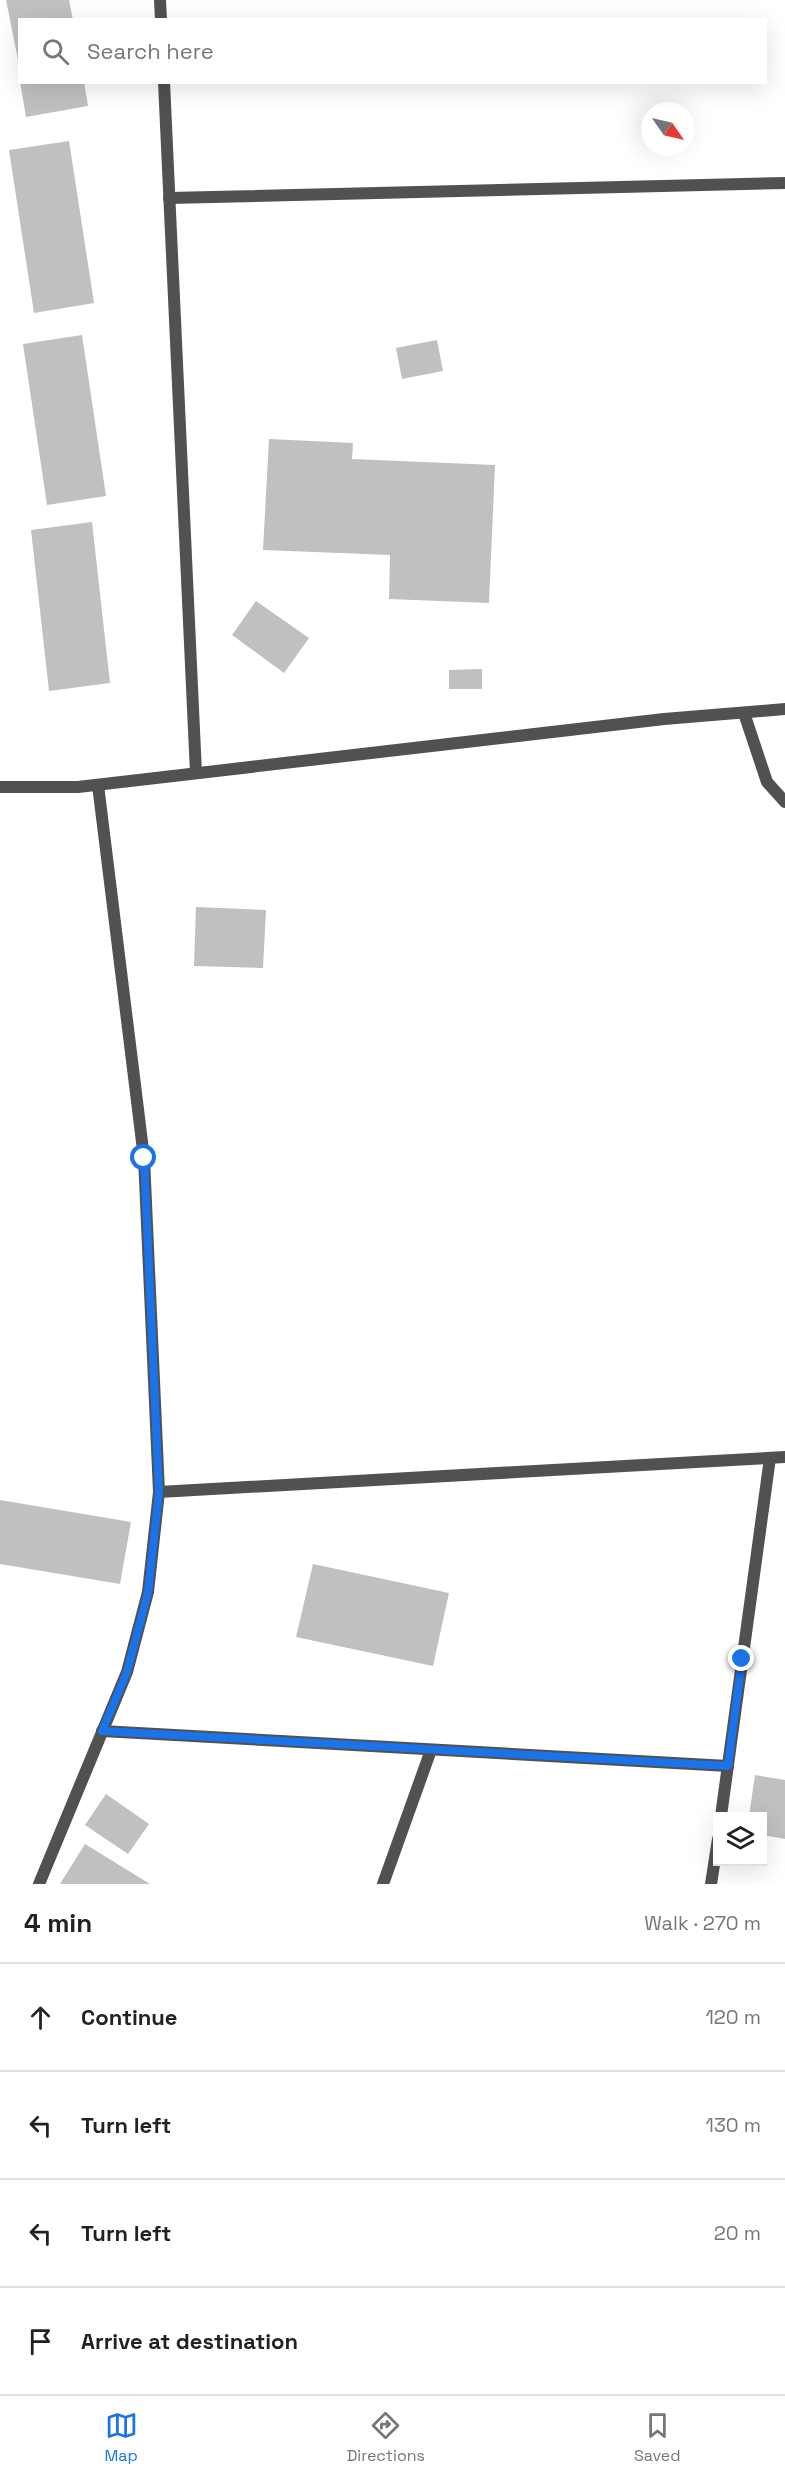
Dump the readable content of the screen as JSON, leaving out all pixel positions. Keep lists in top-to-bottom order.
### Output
{
  "north": "bottom right",
  "page": {
    "search": "Search here",
    "heading": ["4 min", "Walk · 270 m"],
    "list": [
      ["Continue", "120 m"],
      ["Turn left", "130 m"],
      ["Turn left", "20 m"],
      "Arrive at destination"
    ],
    "nav": ["Map", "Directions", "Saved"]
  }
}
